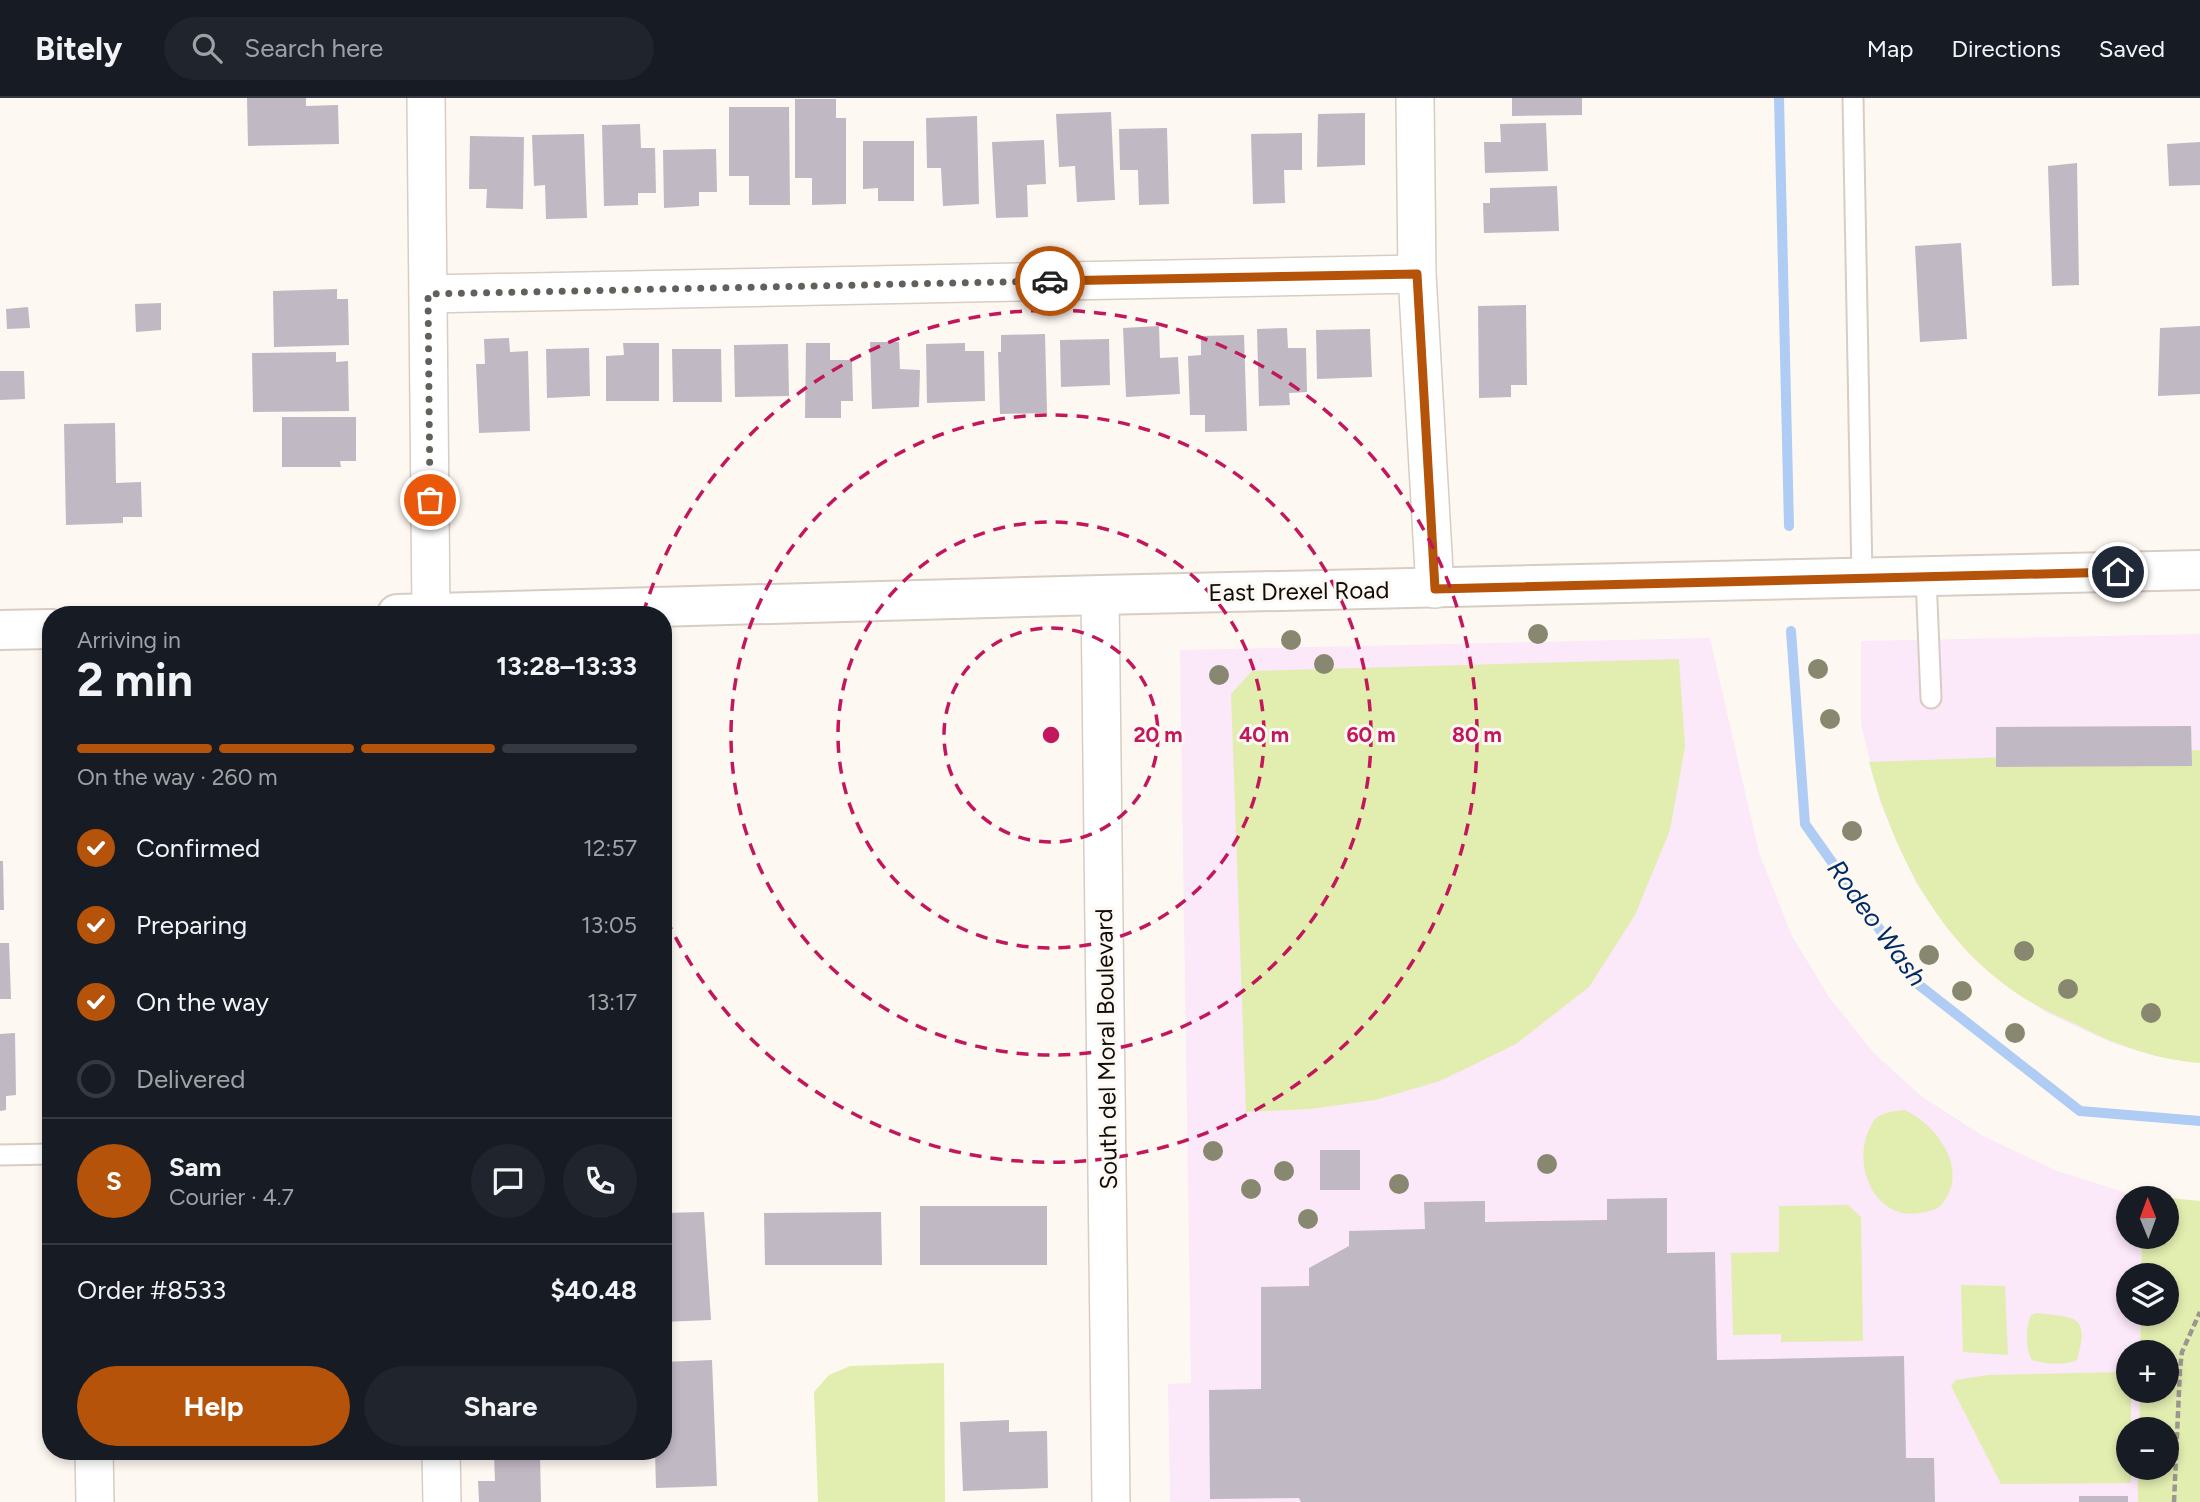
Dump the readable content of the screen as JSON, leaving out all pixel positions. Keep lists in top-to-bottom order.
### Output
{
  "streets": {
    "street": ["East Drexel Road", "South del Moral Boulevard"]
  },
  "crossings": [
    ["East Drexel Road", "South del Moral Boulevard"]
  ],
  "water": ["Rodeo Wash"],
  "north": "top",
  "page": {
    "header": "Bitely",
    "search": "Search here",
    "nav": ["Map", "Directions", "Saved"],
    "heading": ["2 min", "Arriving in", "13:28–13:33"],
    "panel": [
      "Sam",
      "Courier · 4.7",
      "Order #8533",
      "$40.48"
    ],
    "bar": "On the way · 260 m",
    "list": [
      ["Confirmed", "12:57"],
      ["Preparing", "13:05"],
      ["On the way", "13:17"],
      "Delivered"
    ],
    "round": "S",
    "map_buttons": ["+", "−"],
    "buttons": ["Help", "Share"]
  },
  "rings": [
    "20 m",
    "40 m",
    "60 m",
    "80 m"
  ]
}
